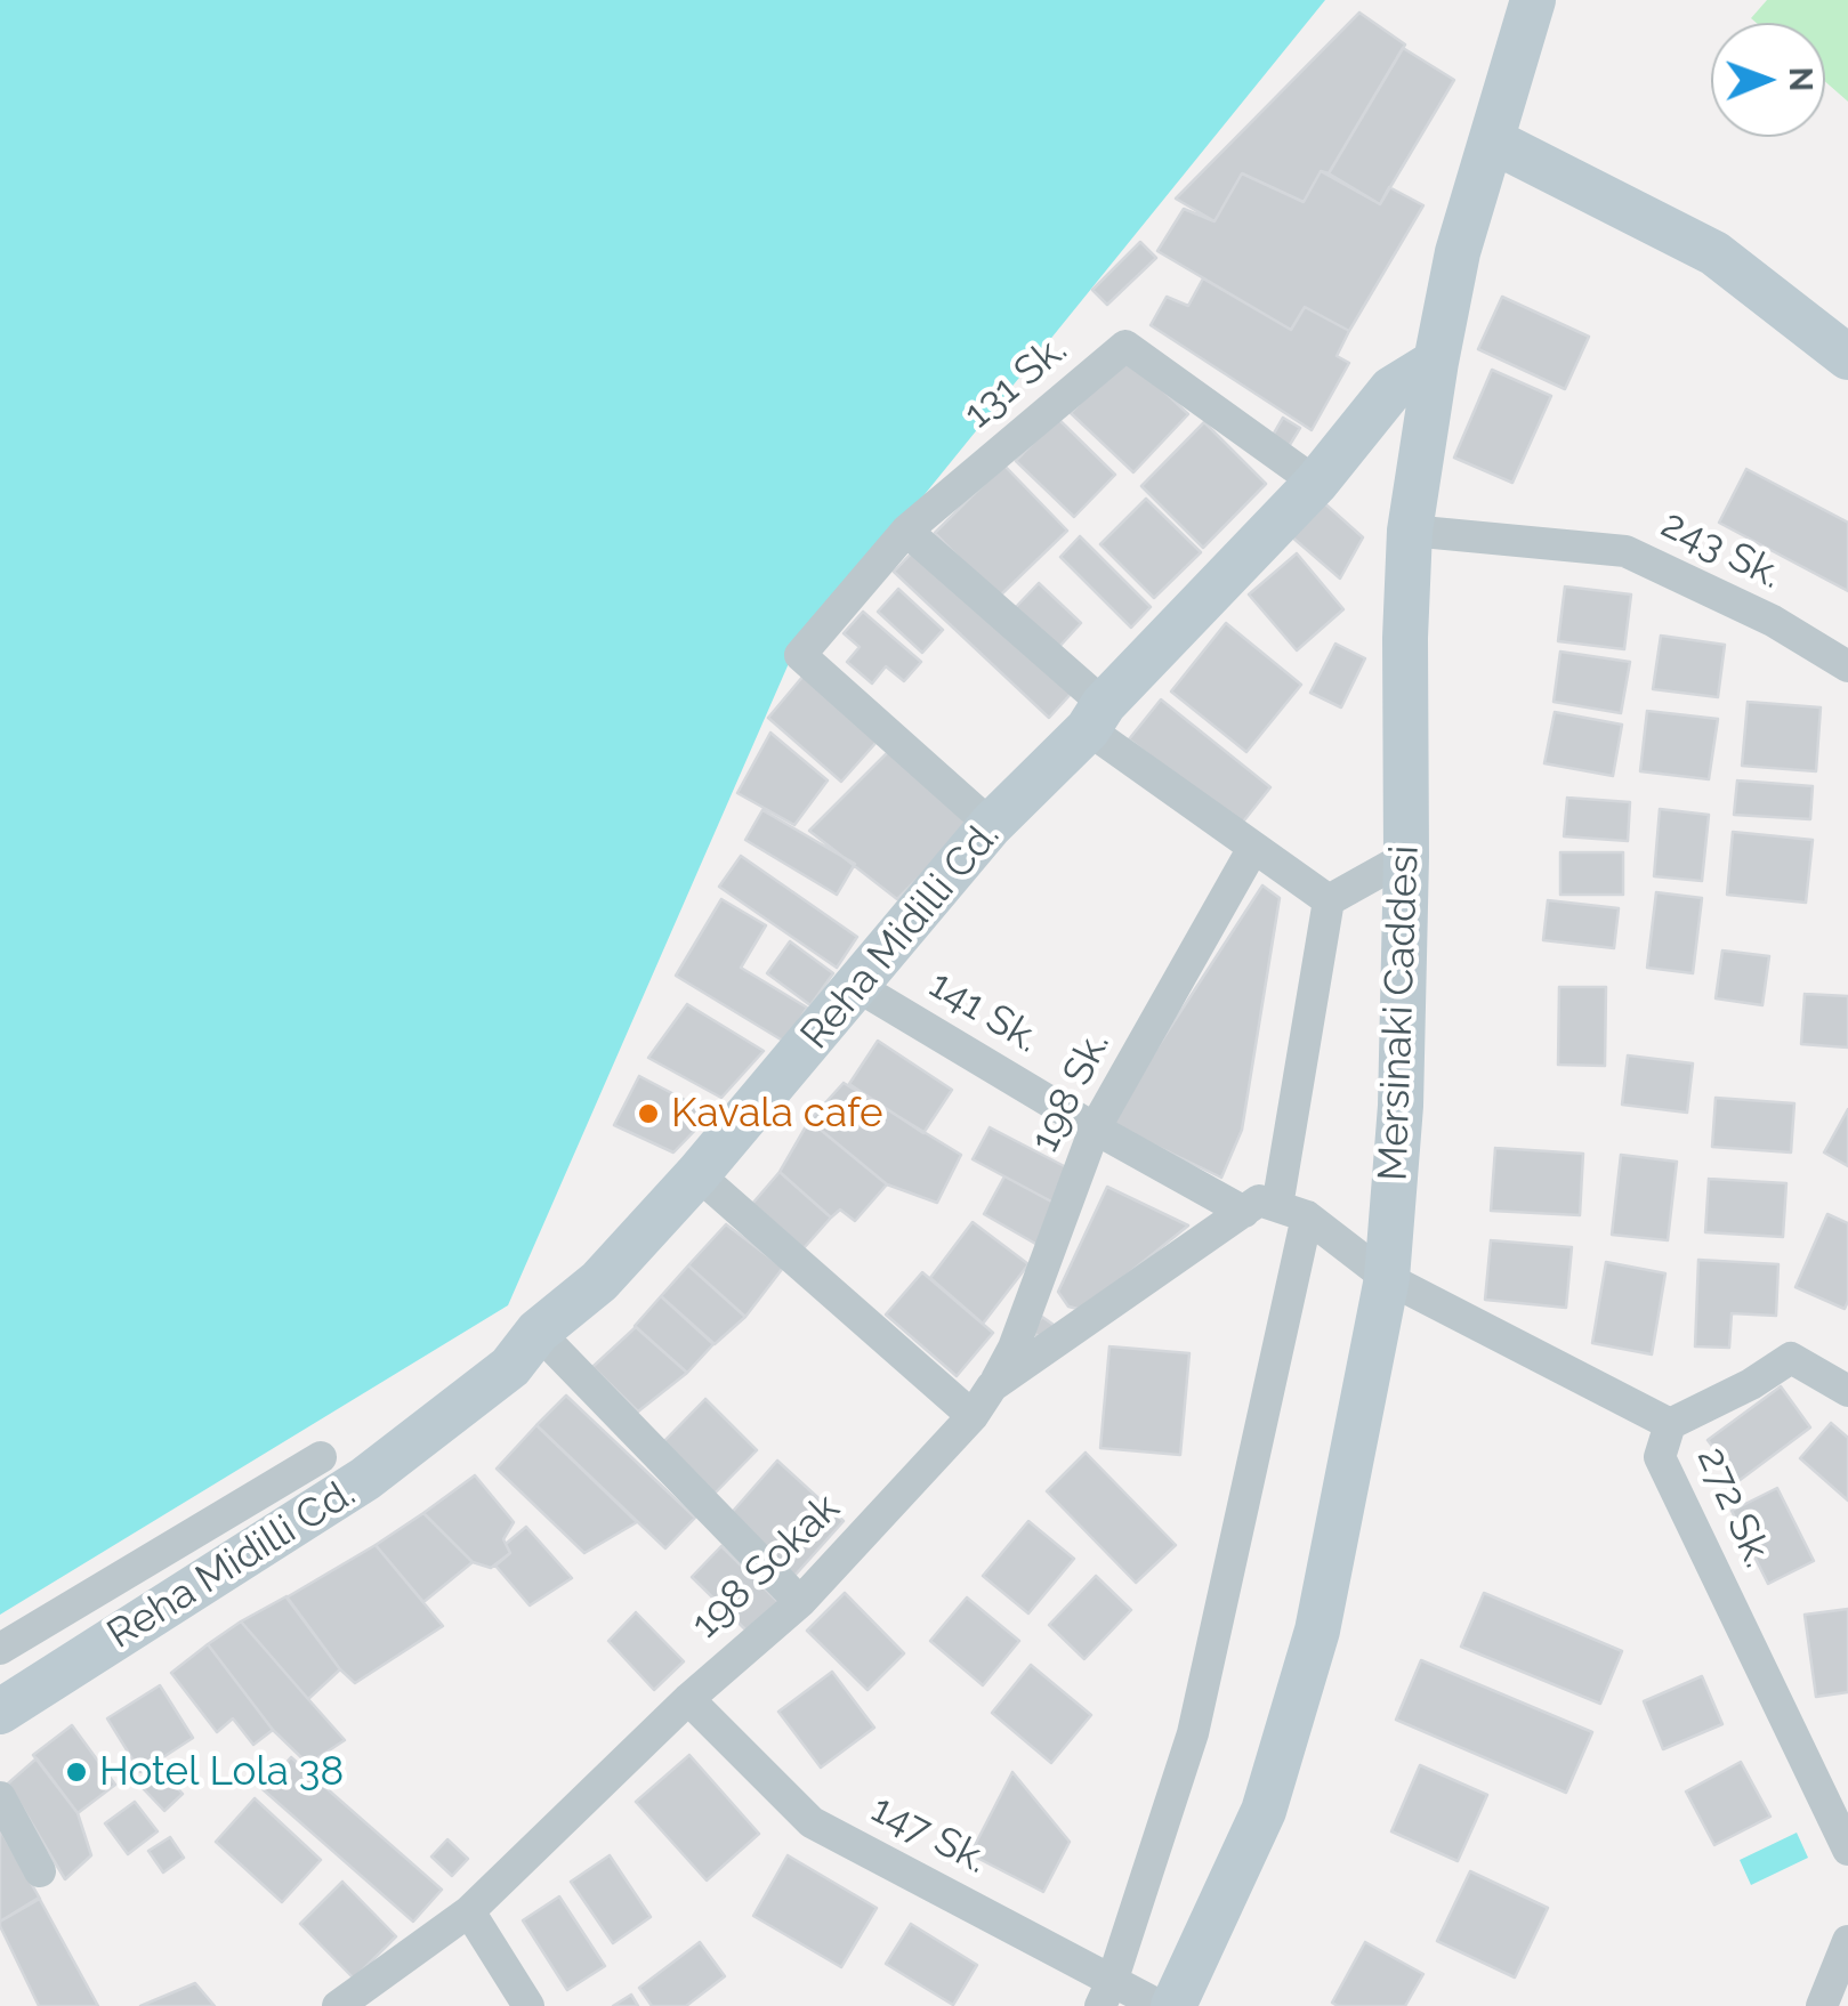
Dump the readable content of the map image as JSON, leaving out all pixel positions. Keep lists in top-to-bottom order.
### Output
{
  "streets": {
    "street": [
      "131 Sk.",
      "243 Sk.",
      "Reha Midilli Cd.",
      "141 Sk.",
      "Mersinaki Caddesi",
      "198 Sk.",
      "272 Sk.",
      "198 Sokak",
      "147 Sk."
    ]
  },
  "crossings": [
    ["131 Sk.", "Reha Midilli Cd."],
    ["243 Sk.", "Mersinaki Caddesi"],
    ["Reha Midilli Cd.", "141 Sk."],
    ["Reha Midilli Cd.", "Mersinaki Caddesi"],
    ["141 Sk.", "Mersinaki Caddesi"],
    ["141 Sk.", "198 Sk."],
    ["141 Sk.", "272 Sk."],
    ["141 Sk.", "198 Sokak"],
    ["Mersinaki Caddesi", "272 Sk."],
    ["198 Sk.", "198 Sokak"],
    ["198 Sokak", "147 Sk."]
  ],
  "places": ["Kavala cafe", "Hotel Lola 38"],
  "north": "right"
}
